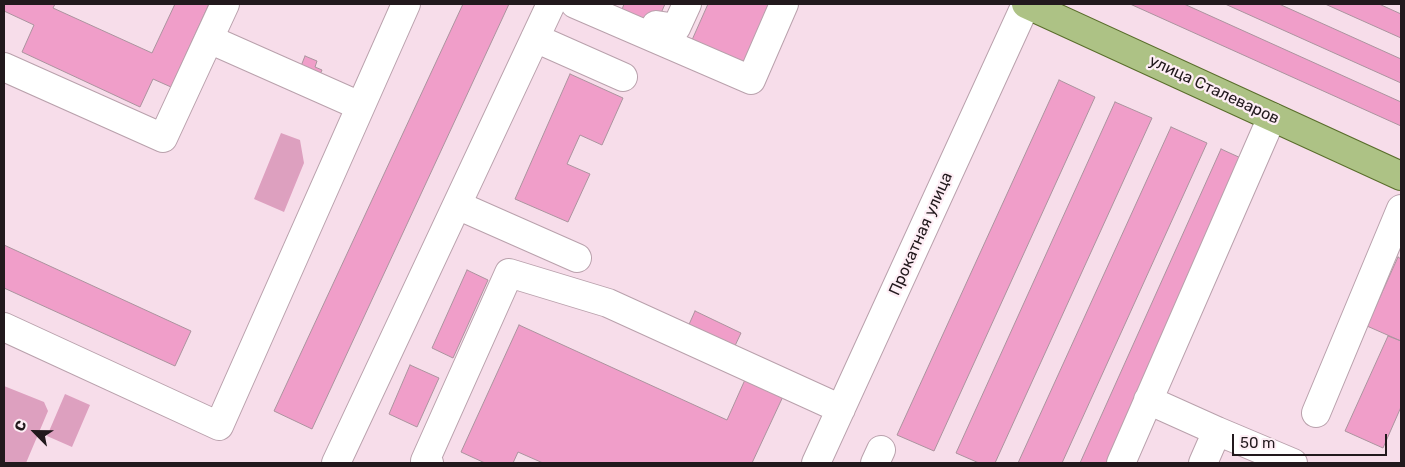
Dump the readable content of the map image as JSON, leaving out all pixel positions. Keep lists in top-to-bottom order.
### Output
{
  "streets": {
    "main road": ["улица Сталеваров"],
    "street": ["Прокатная улица"]
  },
  "crossings": [
    ["улица Сталеваров", "Прокатная улица"]
  ],
  "scale_bar": "50 m",
  "north": "top left"
}
